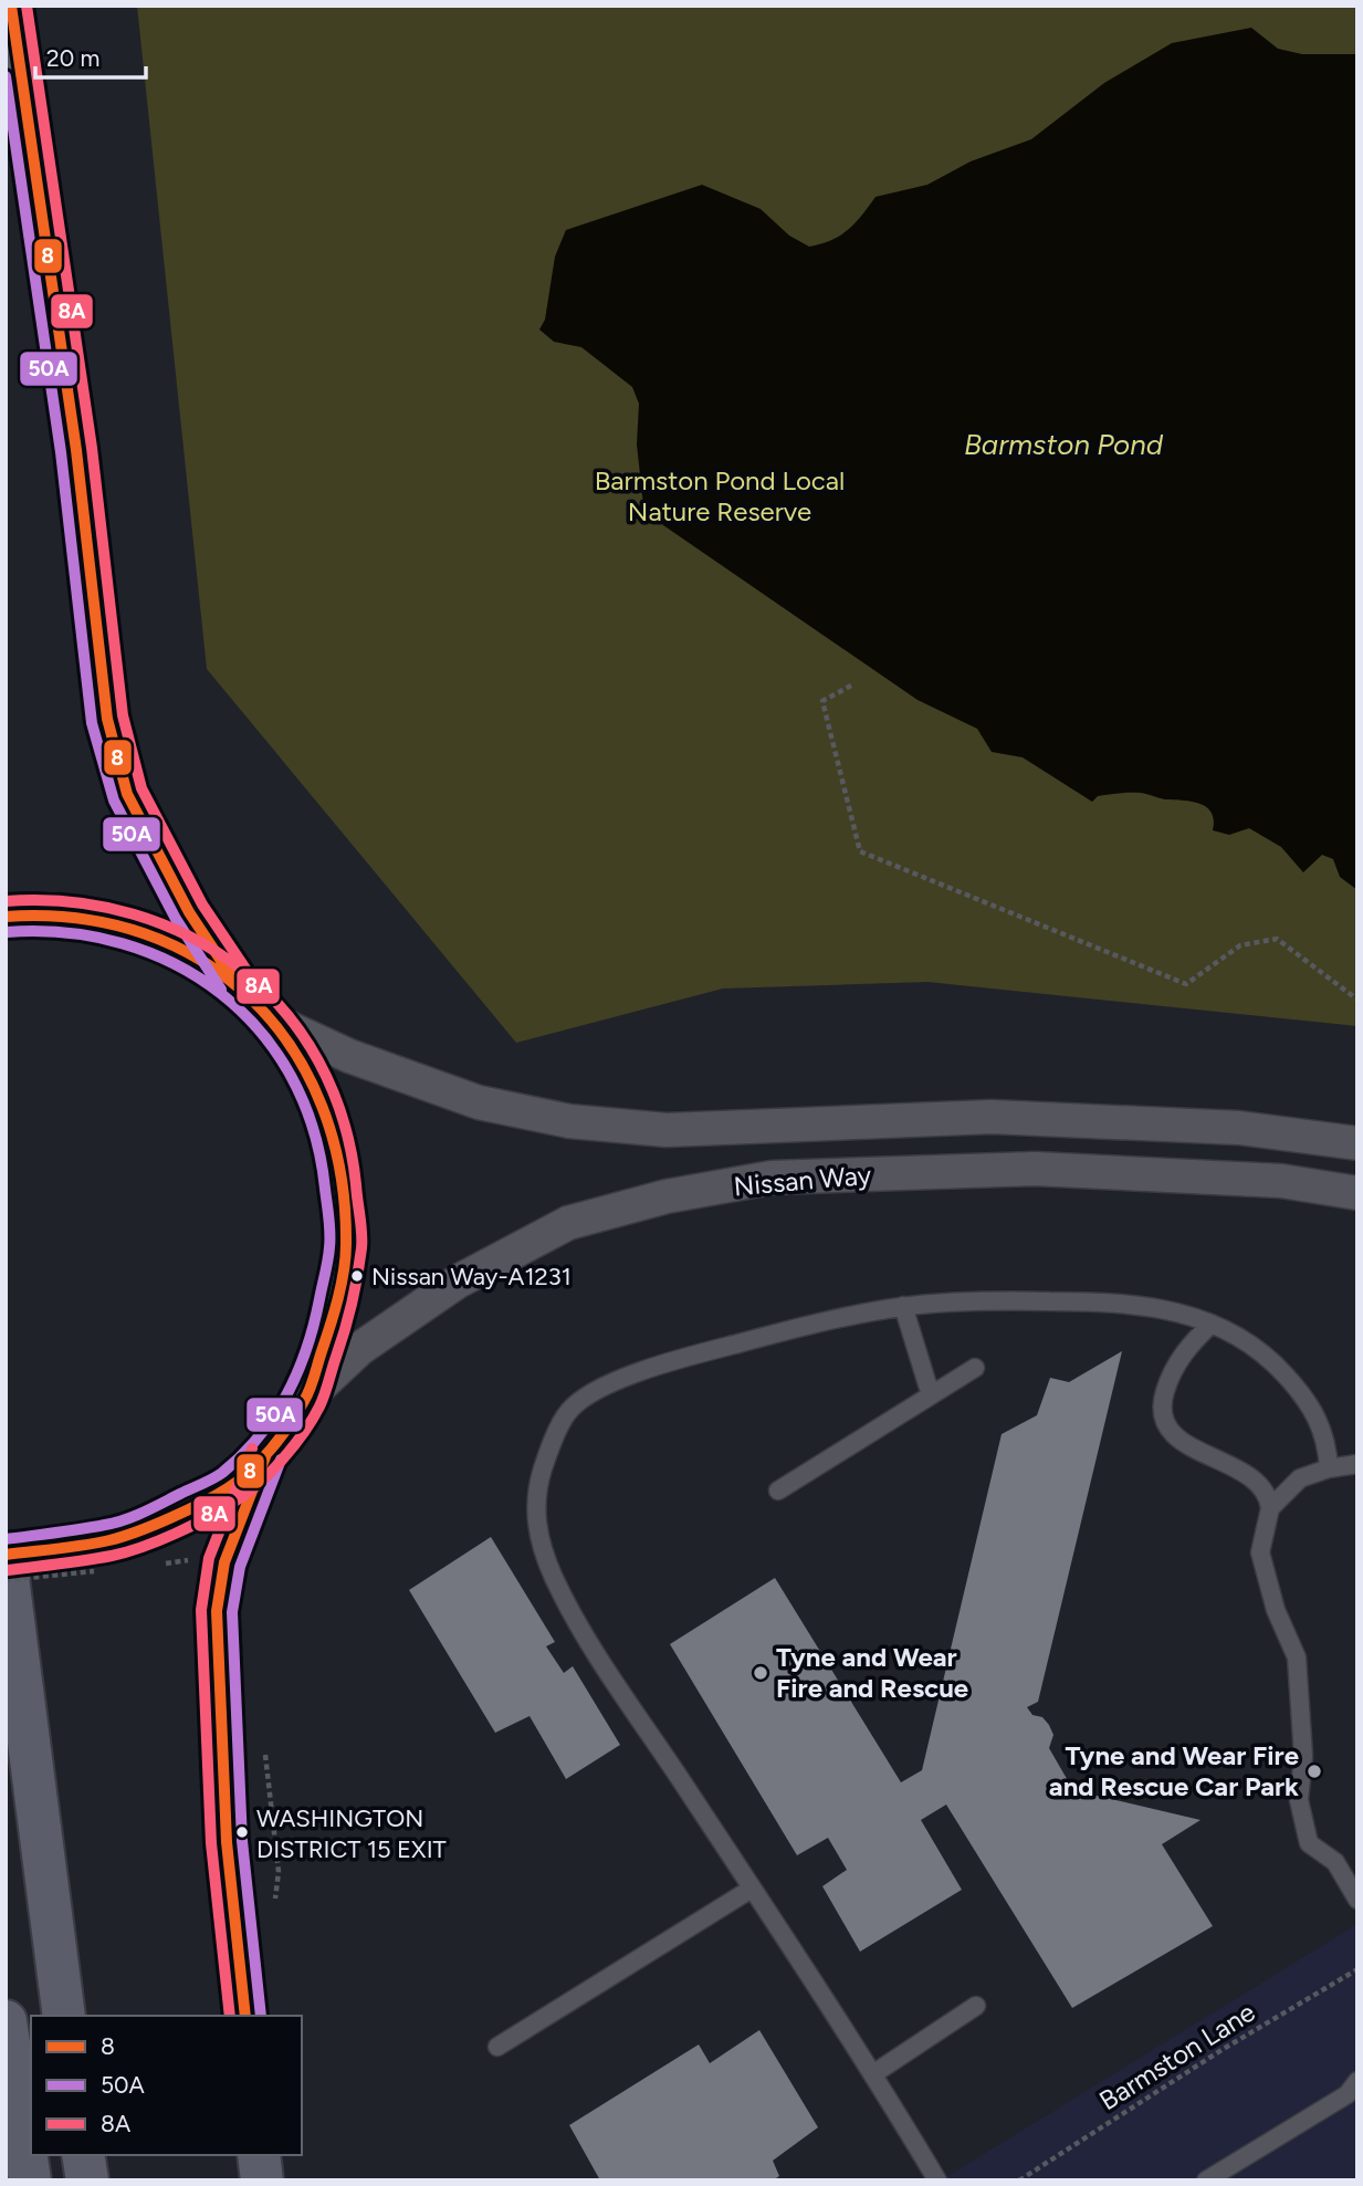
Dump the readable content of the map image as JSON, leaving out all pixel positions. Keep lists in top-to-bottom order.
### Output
{
  "streets": {
    "street": ["Nissan Way"],
    "path": ["Barmston Lane"]
  },
  "water": ["Barmston Pond"],
  "parks": ["Barmston Pond Local Nature Reserve"],
  "places": [
    "Nissan Way-A1231",
    "Tyne and Wear Fire and Rescue",
    "Tyne and Wear Fire and Rescue Car Park",
    "WASHINGTON DISTRICT 15 EXIT"
  ],
  "lines": ["transit line 8", "transit line 8A", "transit line 50A"],
  "legend": ["8", "50A", "8A"],
  "scale_bar": "20 m"
}
